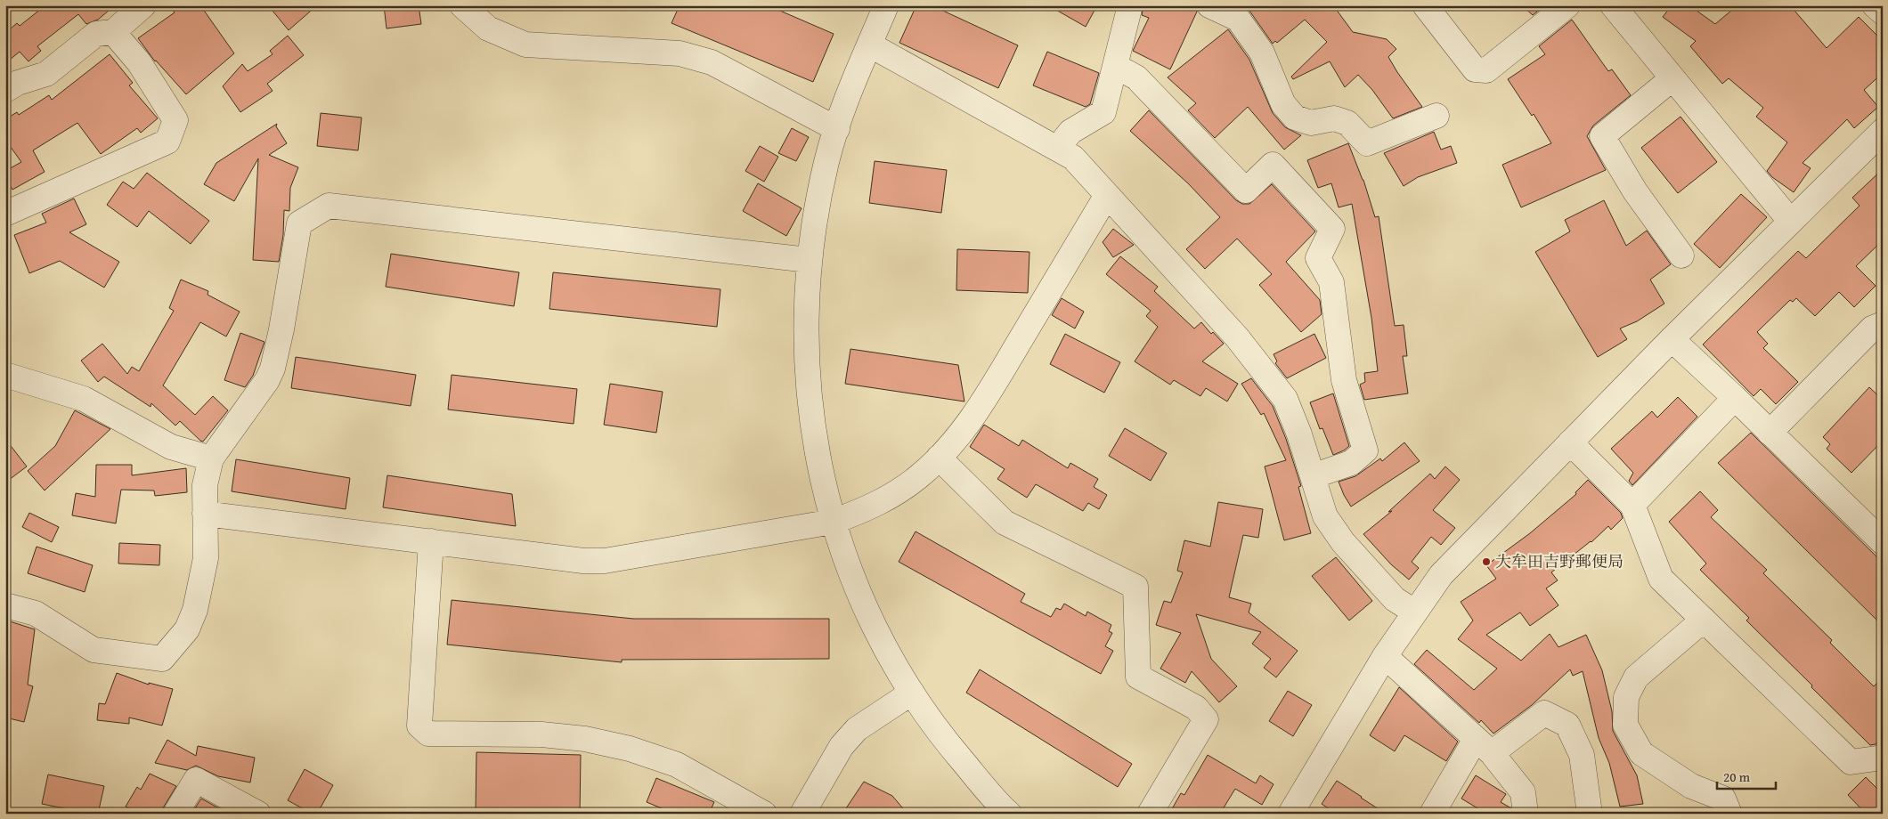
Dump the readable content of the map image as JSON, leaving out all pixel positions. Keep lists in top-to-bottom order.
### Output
{
  "places": ["大牟田吉野郵便局"],
  "scale_bar": "20 m"
}
